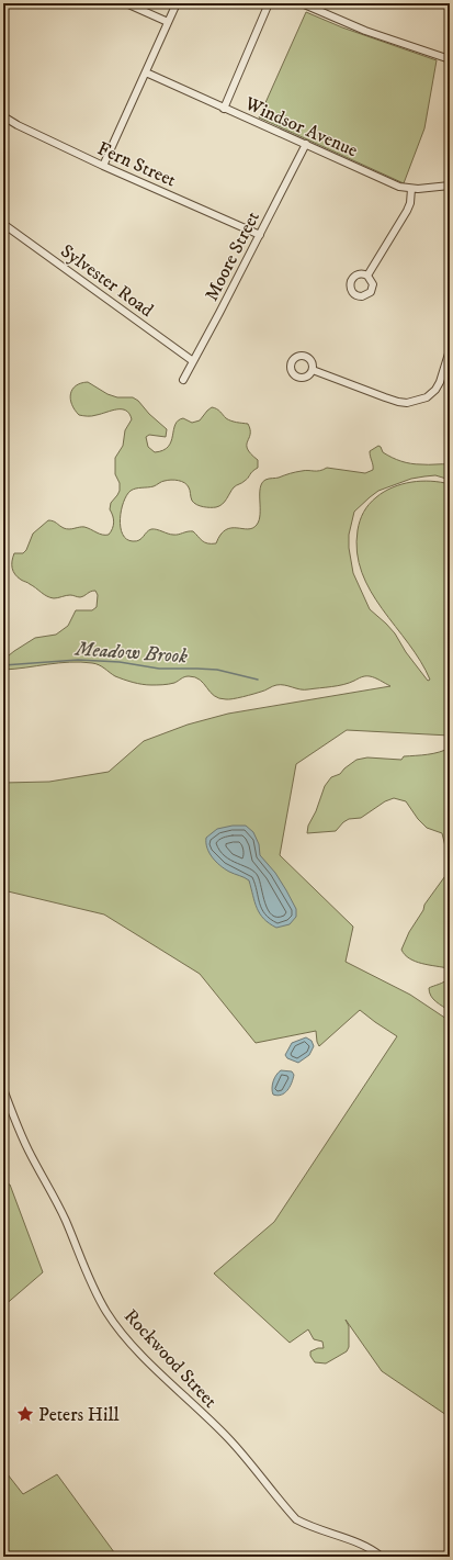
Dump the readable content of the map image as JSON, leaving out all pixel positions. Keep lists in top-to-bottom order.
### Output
{
  "streets": {
    "street": [
      "Windsor Avenue",
      "Fern Street",
      "Moore Street",
      "Sylvester Road",
      "Rockwood Street"
    ]
  },
  "crossings": [
    ["Windsor Avenue", "Moore Street"],
    ["Fern Street", "Moore Street"],
    ["Moore Street", "Sylvester Road"]
  ],
  "water": ["Meadow Brook"],
  "places": {
    "place": ["Peters Hill"]
  }
}
